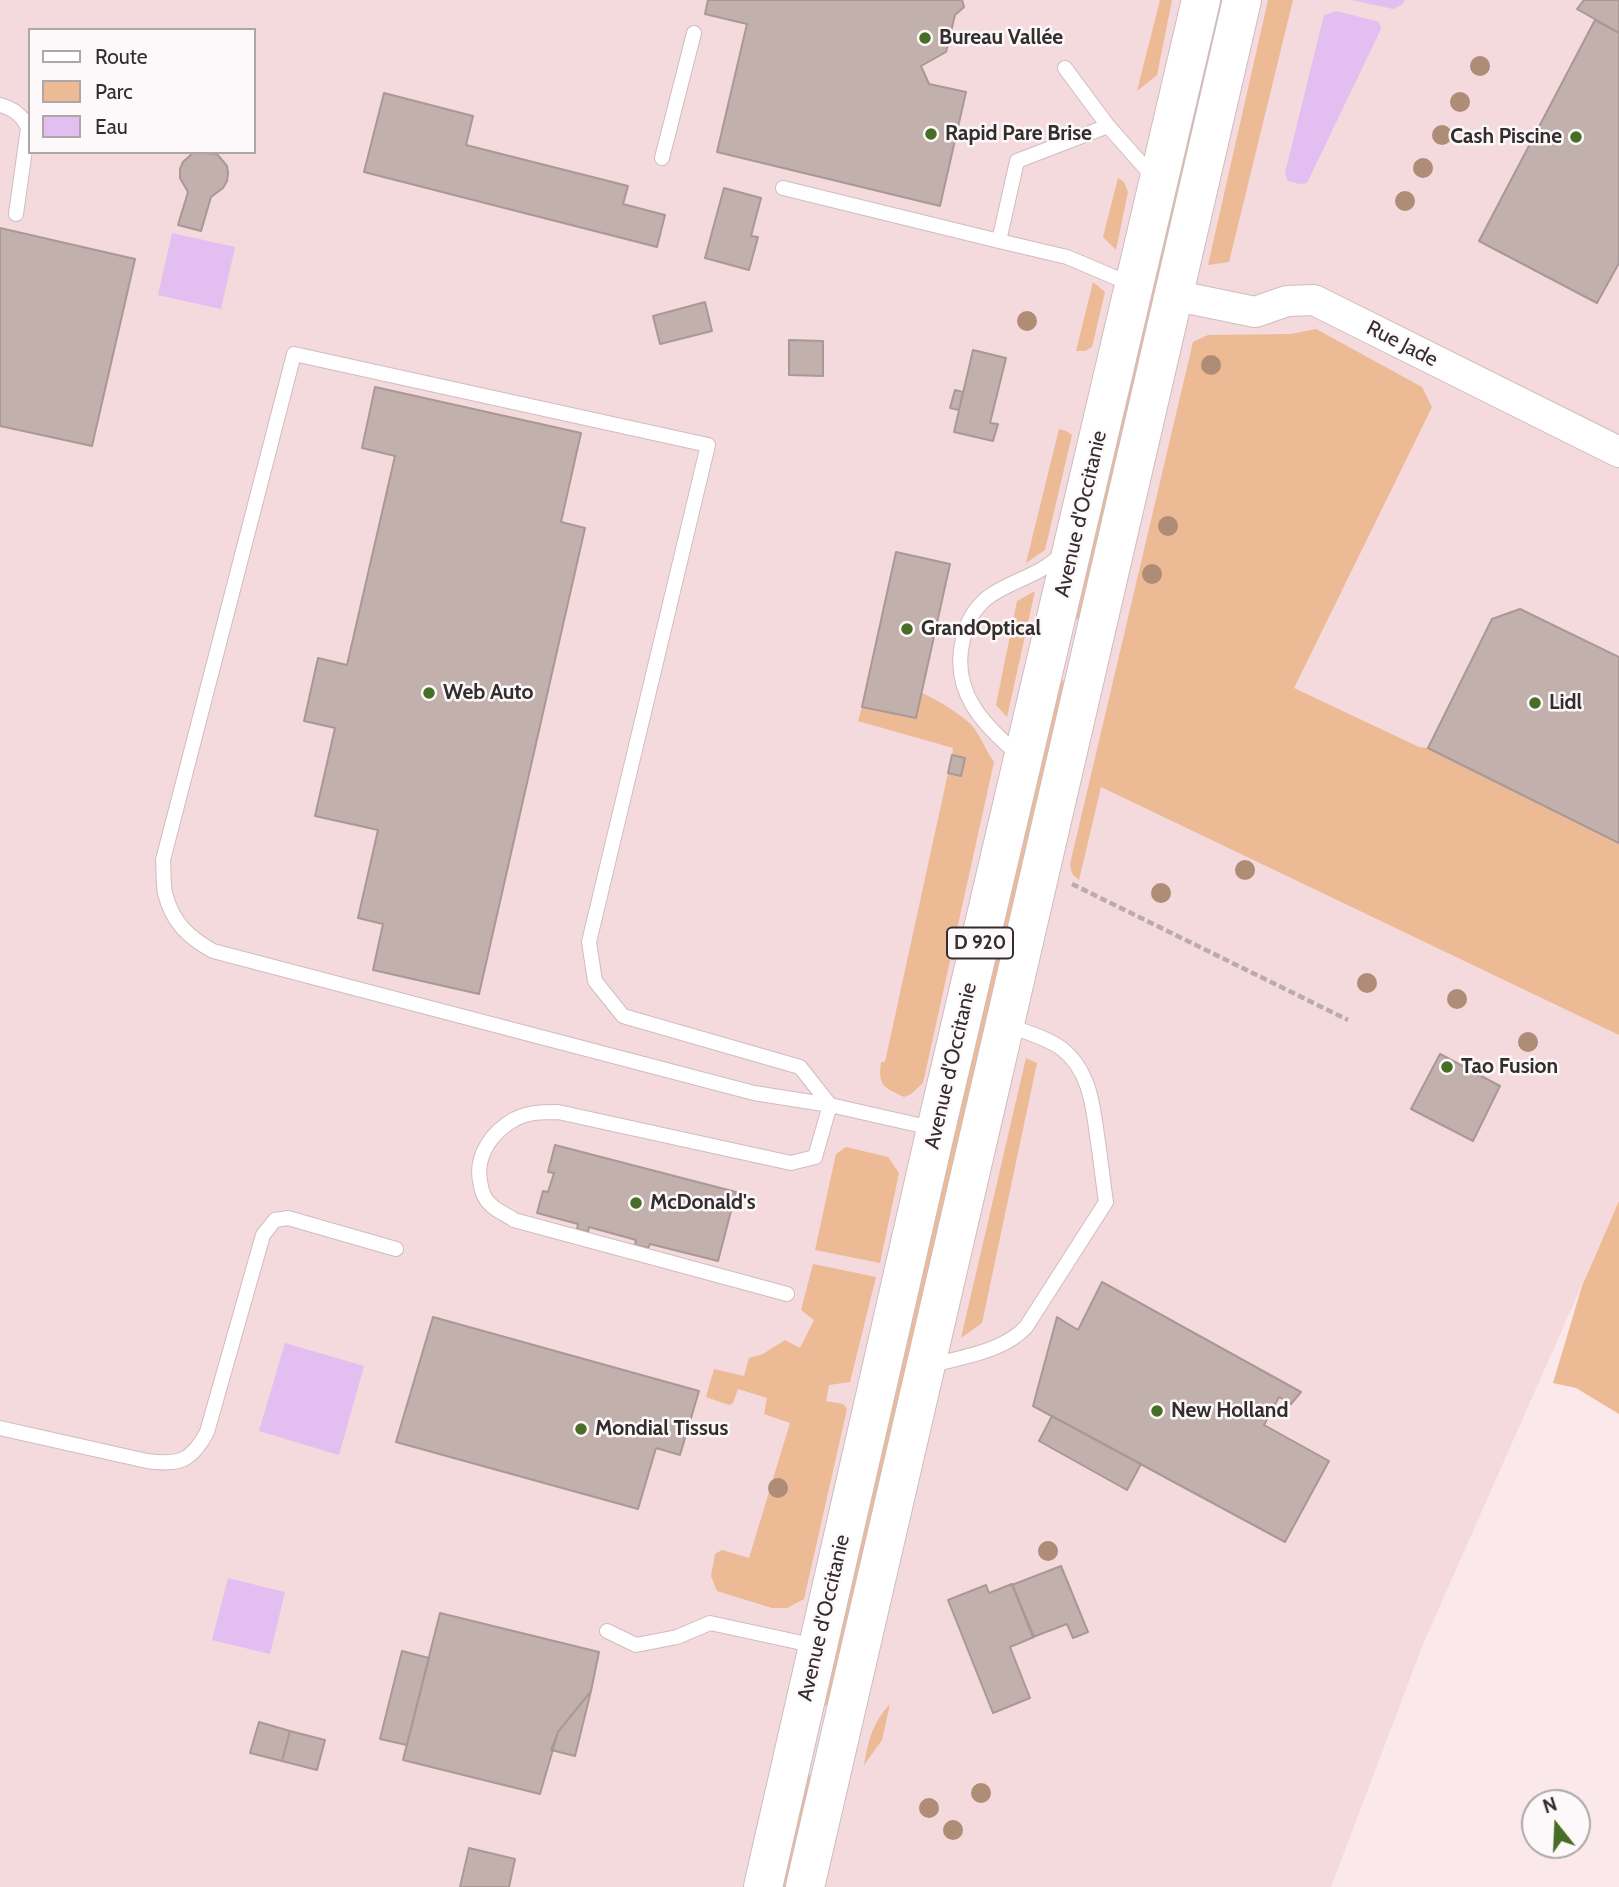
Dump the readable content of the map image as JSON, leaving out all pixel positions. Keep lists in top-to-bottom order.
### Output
{
  "streets": {
    "main road": ["Avenue d'Occitanie", "D 920"],
    "street": ["Rue Jade"]
  },
  "crossings": [
    ["Rue Jade", "Avenue d'Occitanie"]
  ],
  "places": [
    "Bureau Vallée",
    "Rapid Pare Brise",
    "Cash Piscine",
    "GrandOptical",
    "Web Auto",
    "Lidl",
    "Tao Fusion",
    "McDonald's",
    "New Holland",
    "Mondial Tissus"
  ],
  "legend": ["Route", "Parc", "Eau"],
  "north": "top"
}
